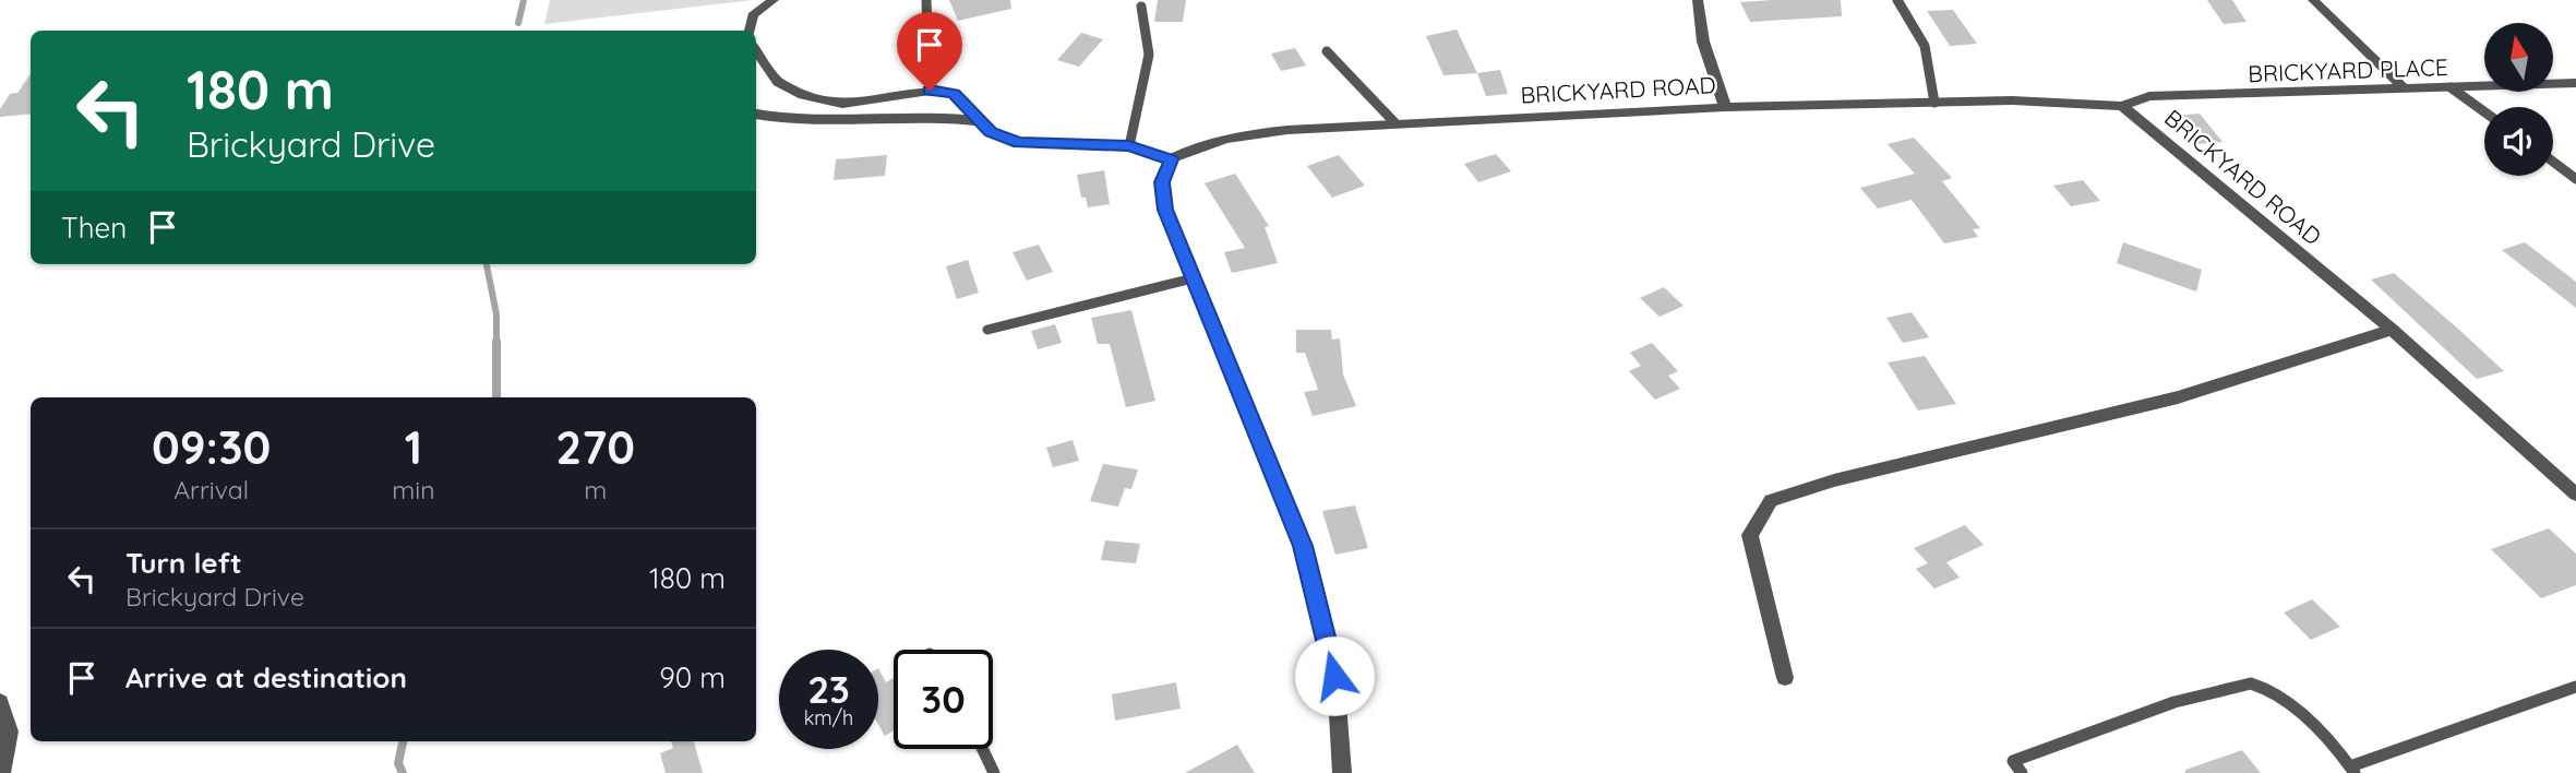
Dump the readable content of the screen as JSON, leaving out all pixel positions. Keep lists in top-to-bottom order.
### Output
{
  "streets": {
    "street": ["BRICKYARD PLACE", "BRICKYARD ROAD"]
  },
  "crossings": [
    ["BRICKYARD PLACE", "BRICKYARD ROAD"]
  ],
  "north": "top",
  "page": {
    "turn": ["180 m", "Brickyard Drive"],
    "then": "Then",
    "eta": [
      "09:30",
      "Arrival",
      "1",
      "min",
      "270",
      "m"
    ],
    "list": [
      {
        "name": "Turn left",
        "note": "Brickyard Drive",
        "value": "180 m"
      },
      {
        "name": "Arrive at destination",
        "value": "90 m"
      }
    ],
    "speed": "23 km/h",
    "limit": "30"
  }
}
